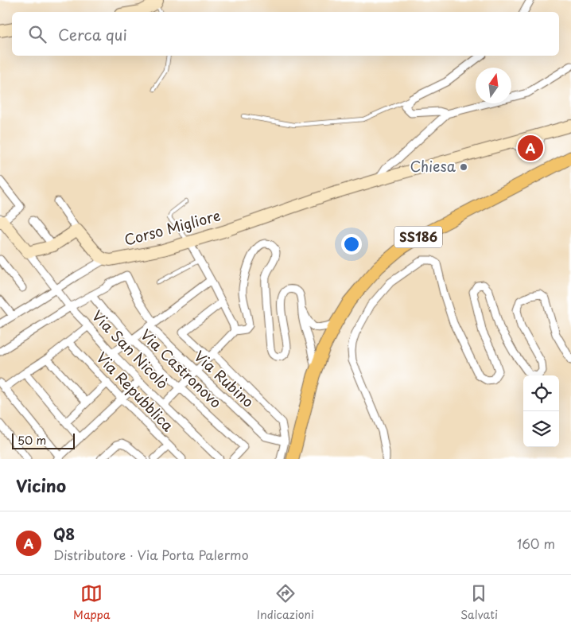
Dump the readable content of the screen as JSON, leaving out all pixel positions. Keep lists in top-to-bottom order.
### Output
{
  "streets": {
    "main road": ["SS186"],
    "street": [
      "Corso Migliore",
      "Via San Nicolò",
      "Via Castronovo",
      "Via Rubino",
      "Via Repubblica"
    ]
  },
  "crossings": [
    ["Via Castronovo", "Via Rubino"]
  ],
  "places": ["Chiesa"],
  "scale_bar": "50 m",
  "north": "top",
  "page": {
    "search": "Cerca qui",
    "pins": "A",
    "scale": "50 m",
    "heading": "Vicino",
    "list": [
      {
        "mark": "A",
        "name": "Q8",
        "note": "Distributore · Via Porta Palermo",
        "value": "160 m"
      }
    ],
    "nav": ["Mappa", "Indicazioni", "Salvati"]
  }
}
